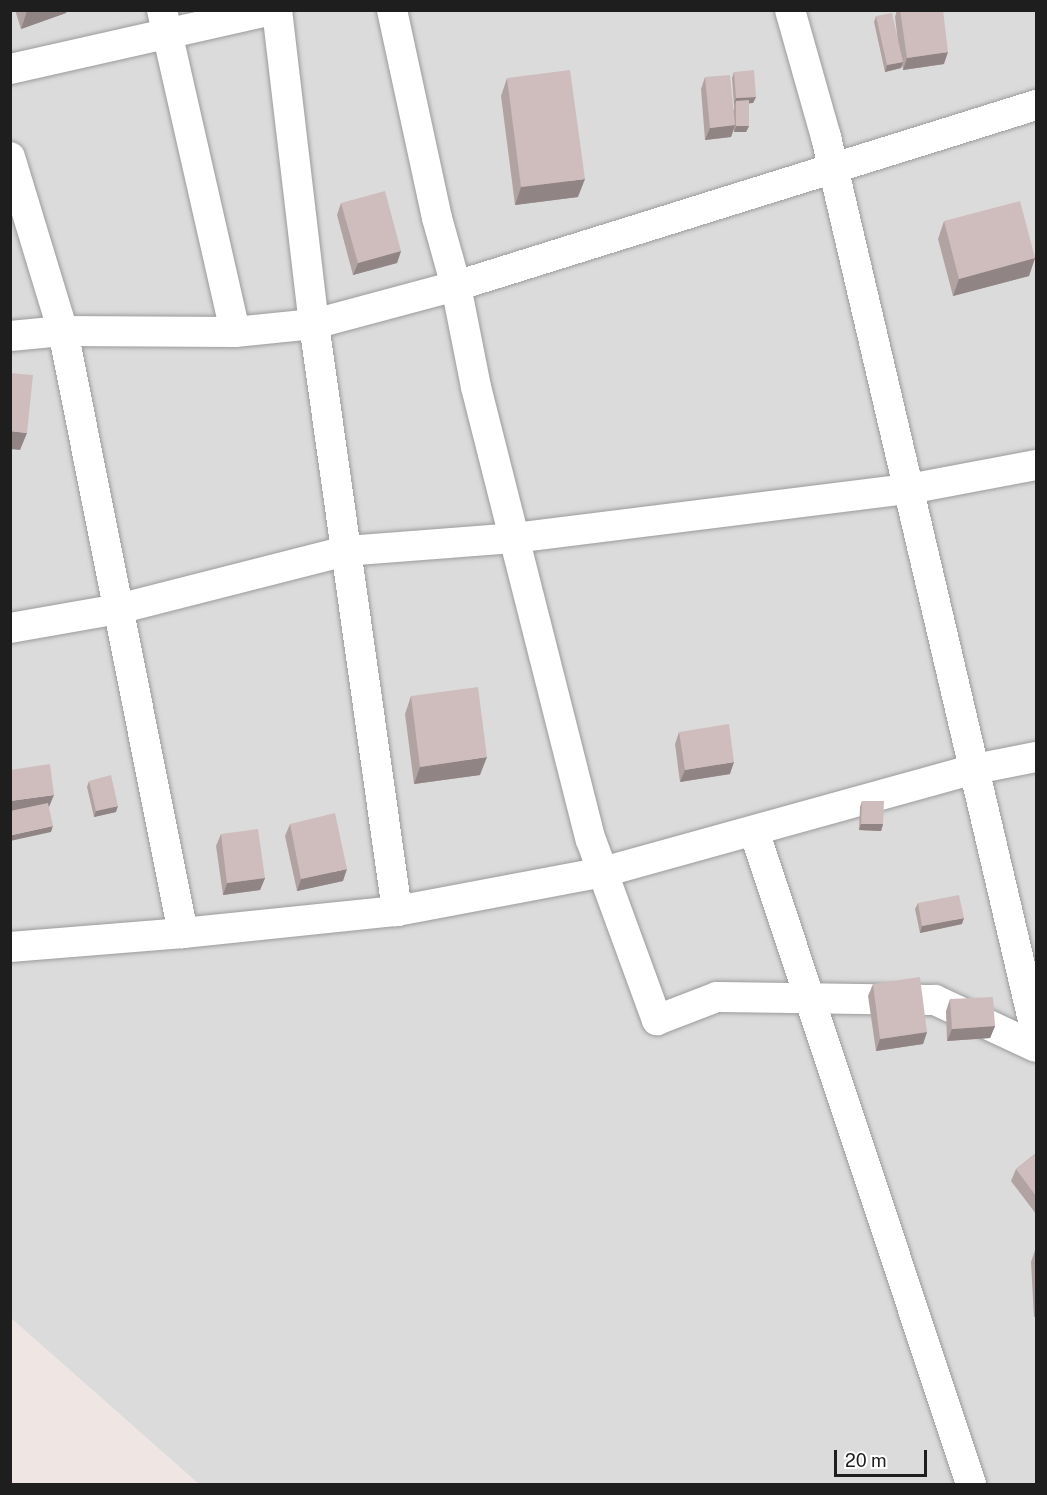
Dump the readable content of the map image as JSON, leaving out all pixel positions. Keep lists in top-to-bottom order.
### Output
{
  "scale_bar": "20 m"
}
